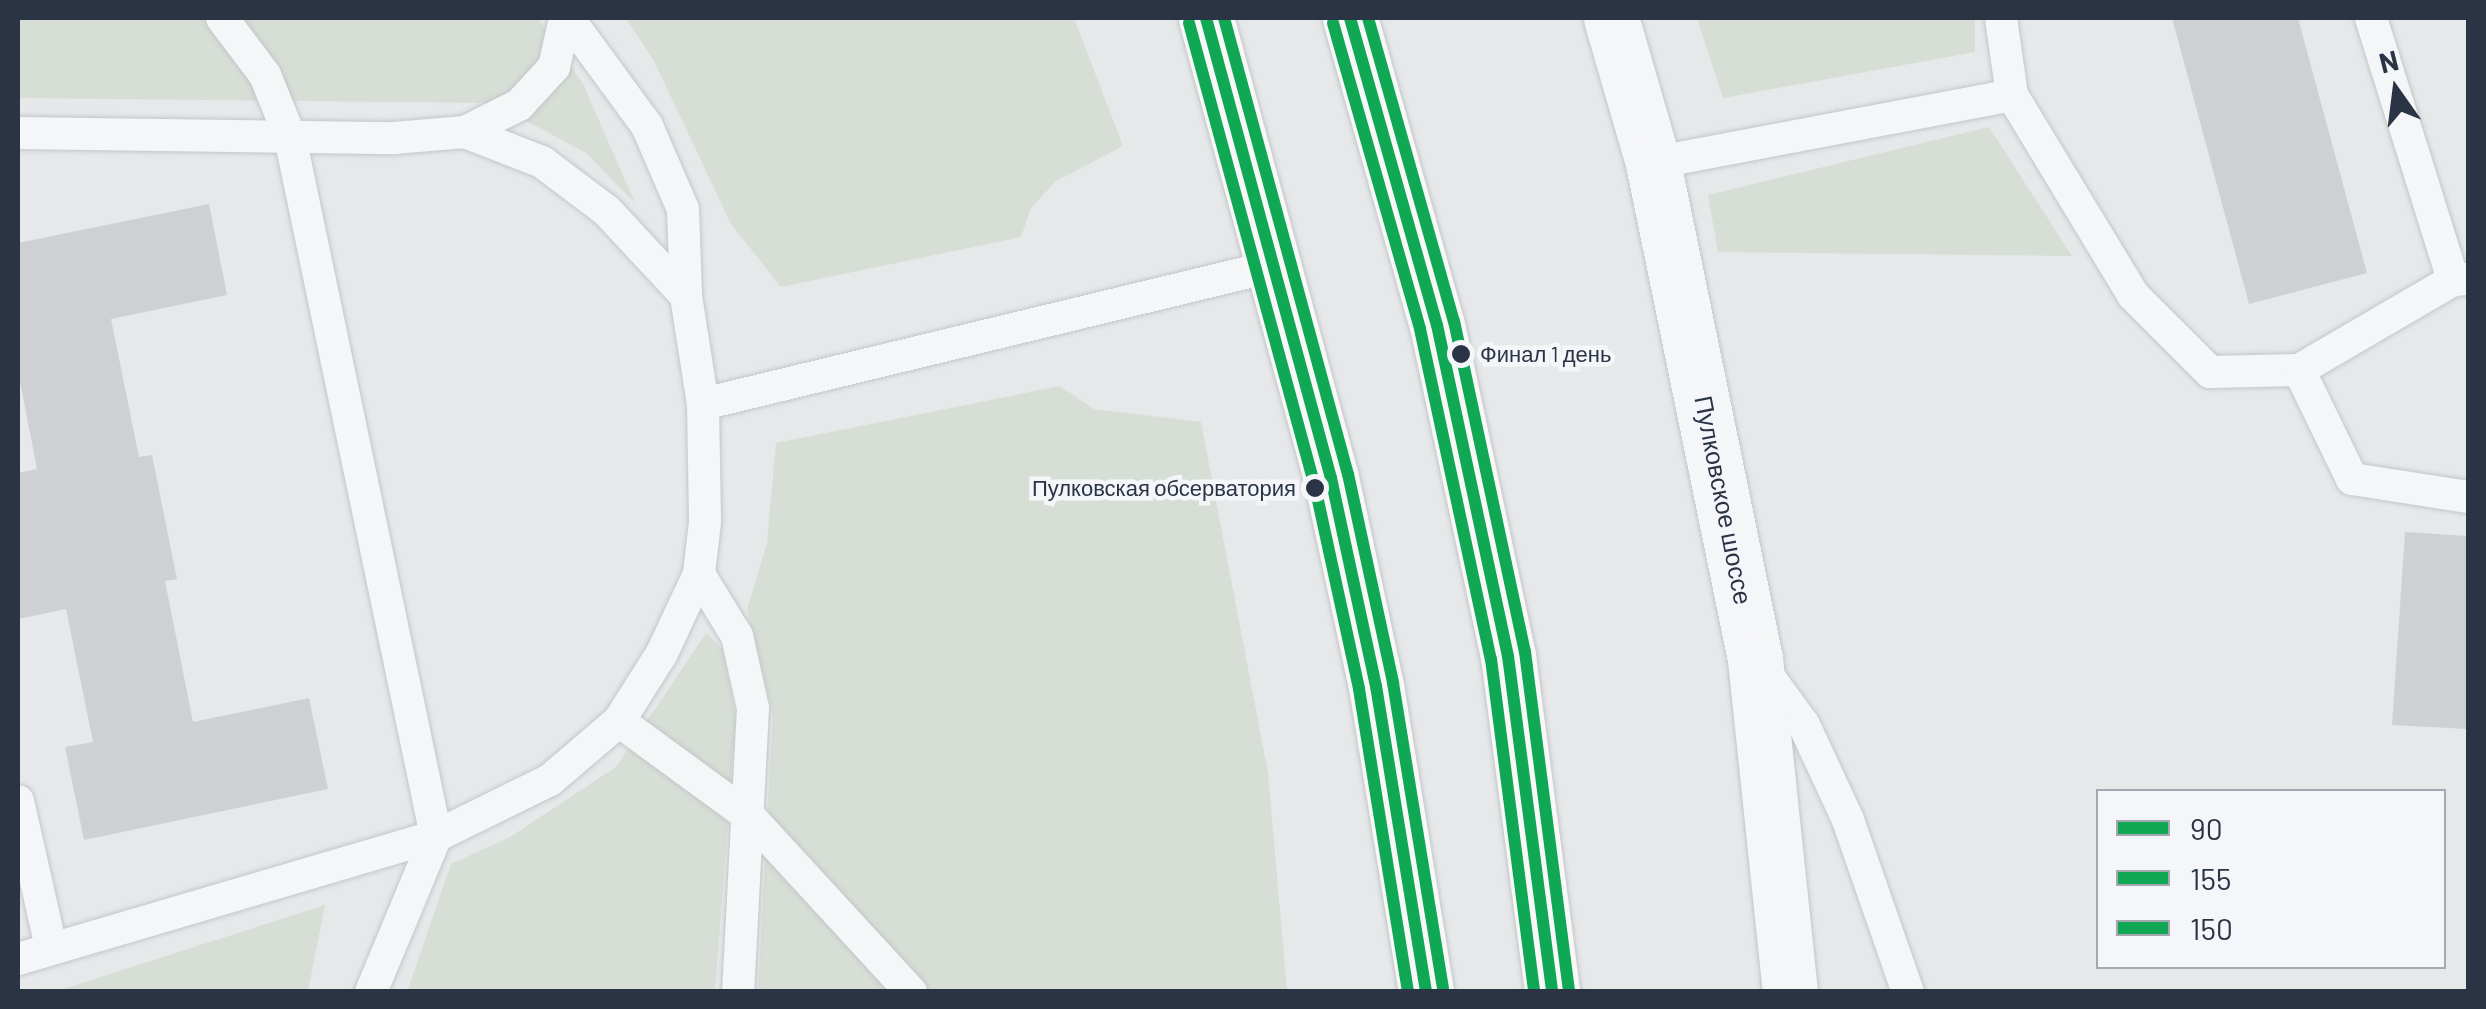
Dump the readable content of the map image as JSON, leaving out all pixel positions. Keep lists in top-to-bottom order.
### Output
{
  "streets": {
    "street": ["Пулковское шоссе"]
  },
  "places": ["Финал 1 день", "Пулковская обсерватория"],
  "lines": ["transit line 90", "transit line 150", "transit line 155"],
  "legend": ["90", "155", "150"],
  "north": "top"
}
